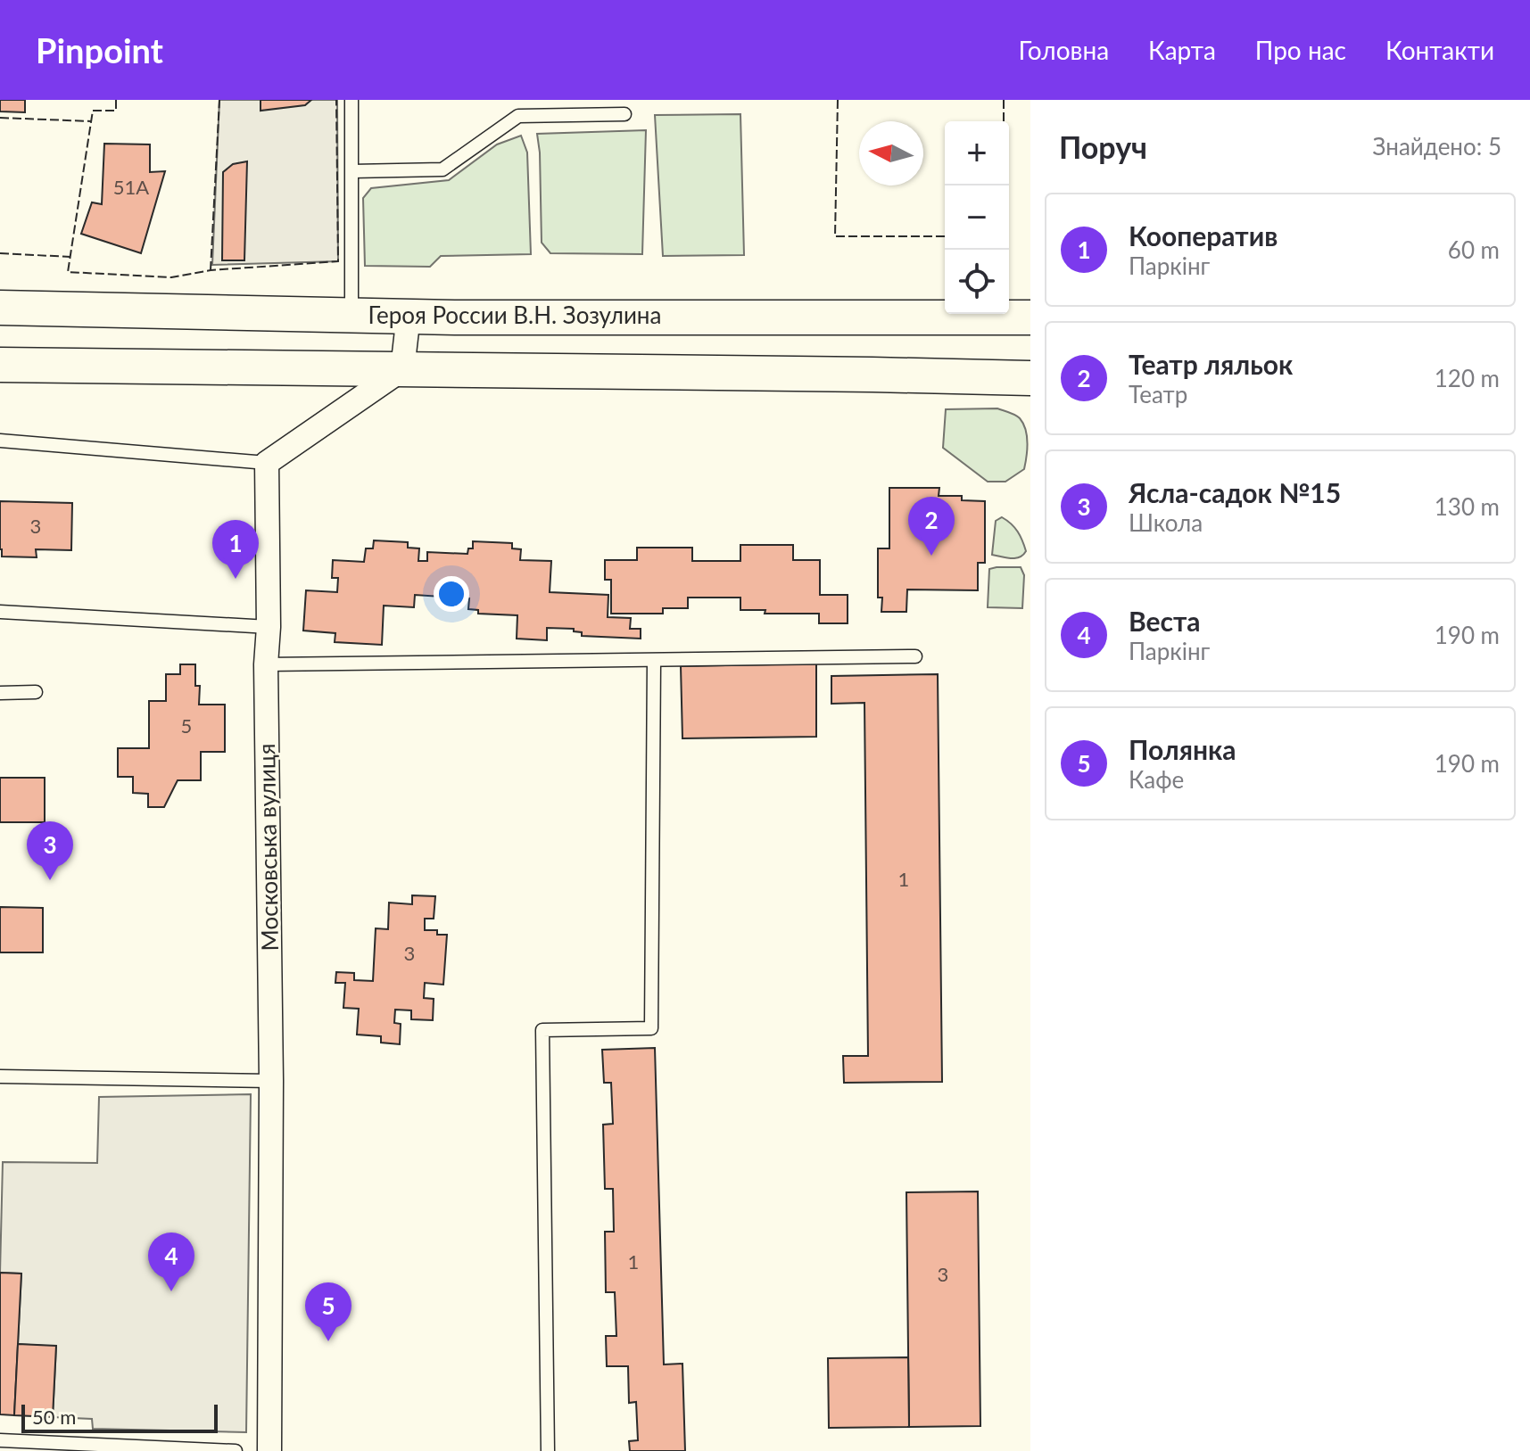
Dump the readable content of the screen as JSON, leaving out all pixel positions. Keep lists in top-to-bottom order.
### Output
{
  "streets": {
    "main road": ["Героя России В.Н. Зозулина"],
    "street": ["Московська вулиця"]
  },
  "house_numbers": [
    "51А",
    "3",
    "5",
    "1",
    "3",
    "1",
    "3"
  ],
  "scale_bar": "50 m",
  "north": "left",
  "page": {
    "header": "Pinpoint",
    "nav": [
      "Головна",
      "Карта",
      "Про нас",
      "Контакти"
    ],
    "heading": ["Поруч", "Знайдено: 5"],
    "map_buttons": ["+", "−"],
    "list": [
      {
        "mark": "1",
        "name": "Кооператив",
        "note": "Паркінг",
        "value": "60 m"
      },
      {
        "mark": "2",
        "name": "Театр ляльок",
        "note": "Театр",
        "value": "120 m"
      },
      {
        "mark": "3",
        "name": "Ясла-садок №15",
        "note": "Школа",
        "value": "130 m"
      },
      {
        "mark": "4",
        "name": "Веста",
        "note": "Паркінг",
        "value": "190 m"
      },
      {
        "mark": "5",
        "name": "Полянка",
        "note": "Кафе",
        "value": "190 m"
      }
    ],
    "pins": [
      "2",
      "1",
      "3",
      "4",
      "5"
    ],
    "scale": "50 m"
  }
}
